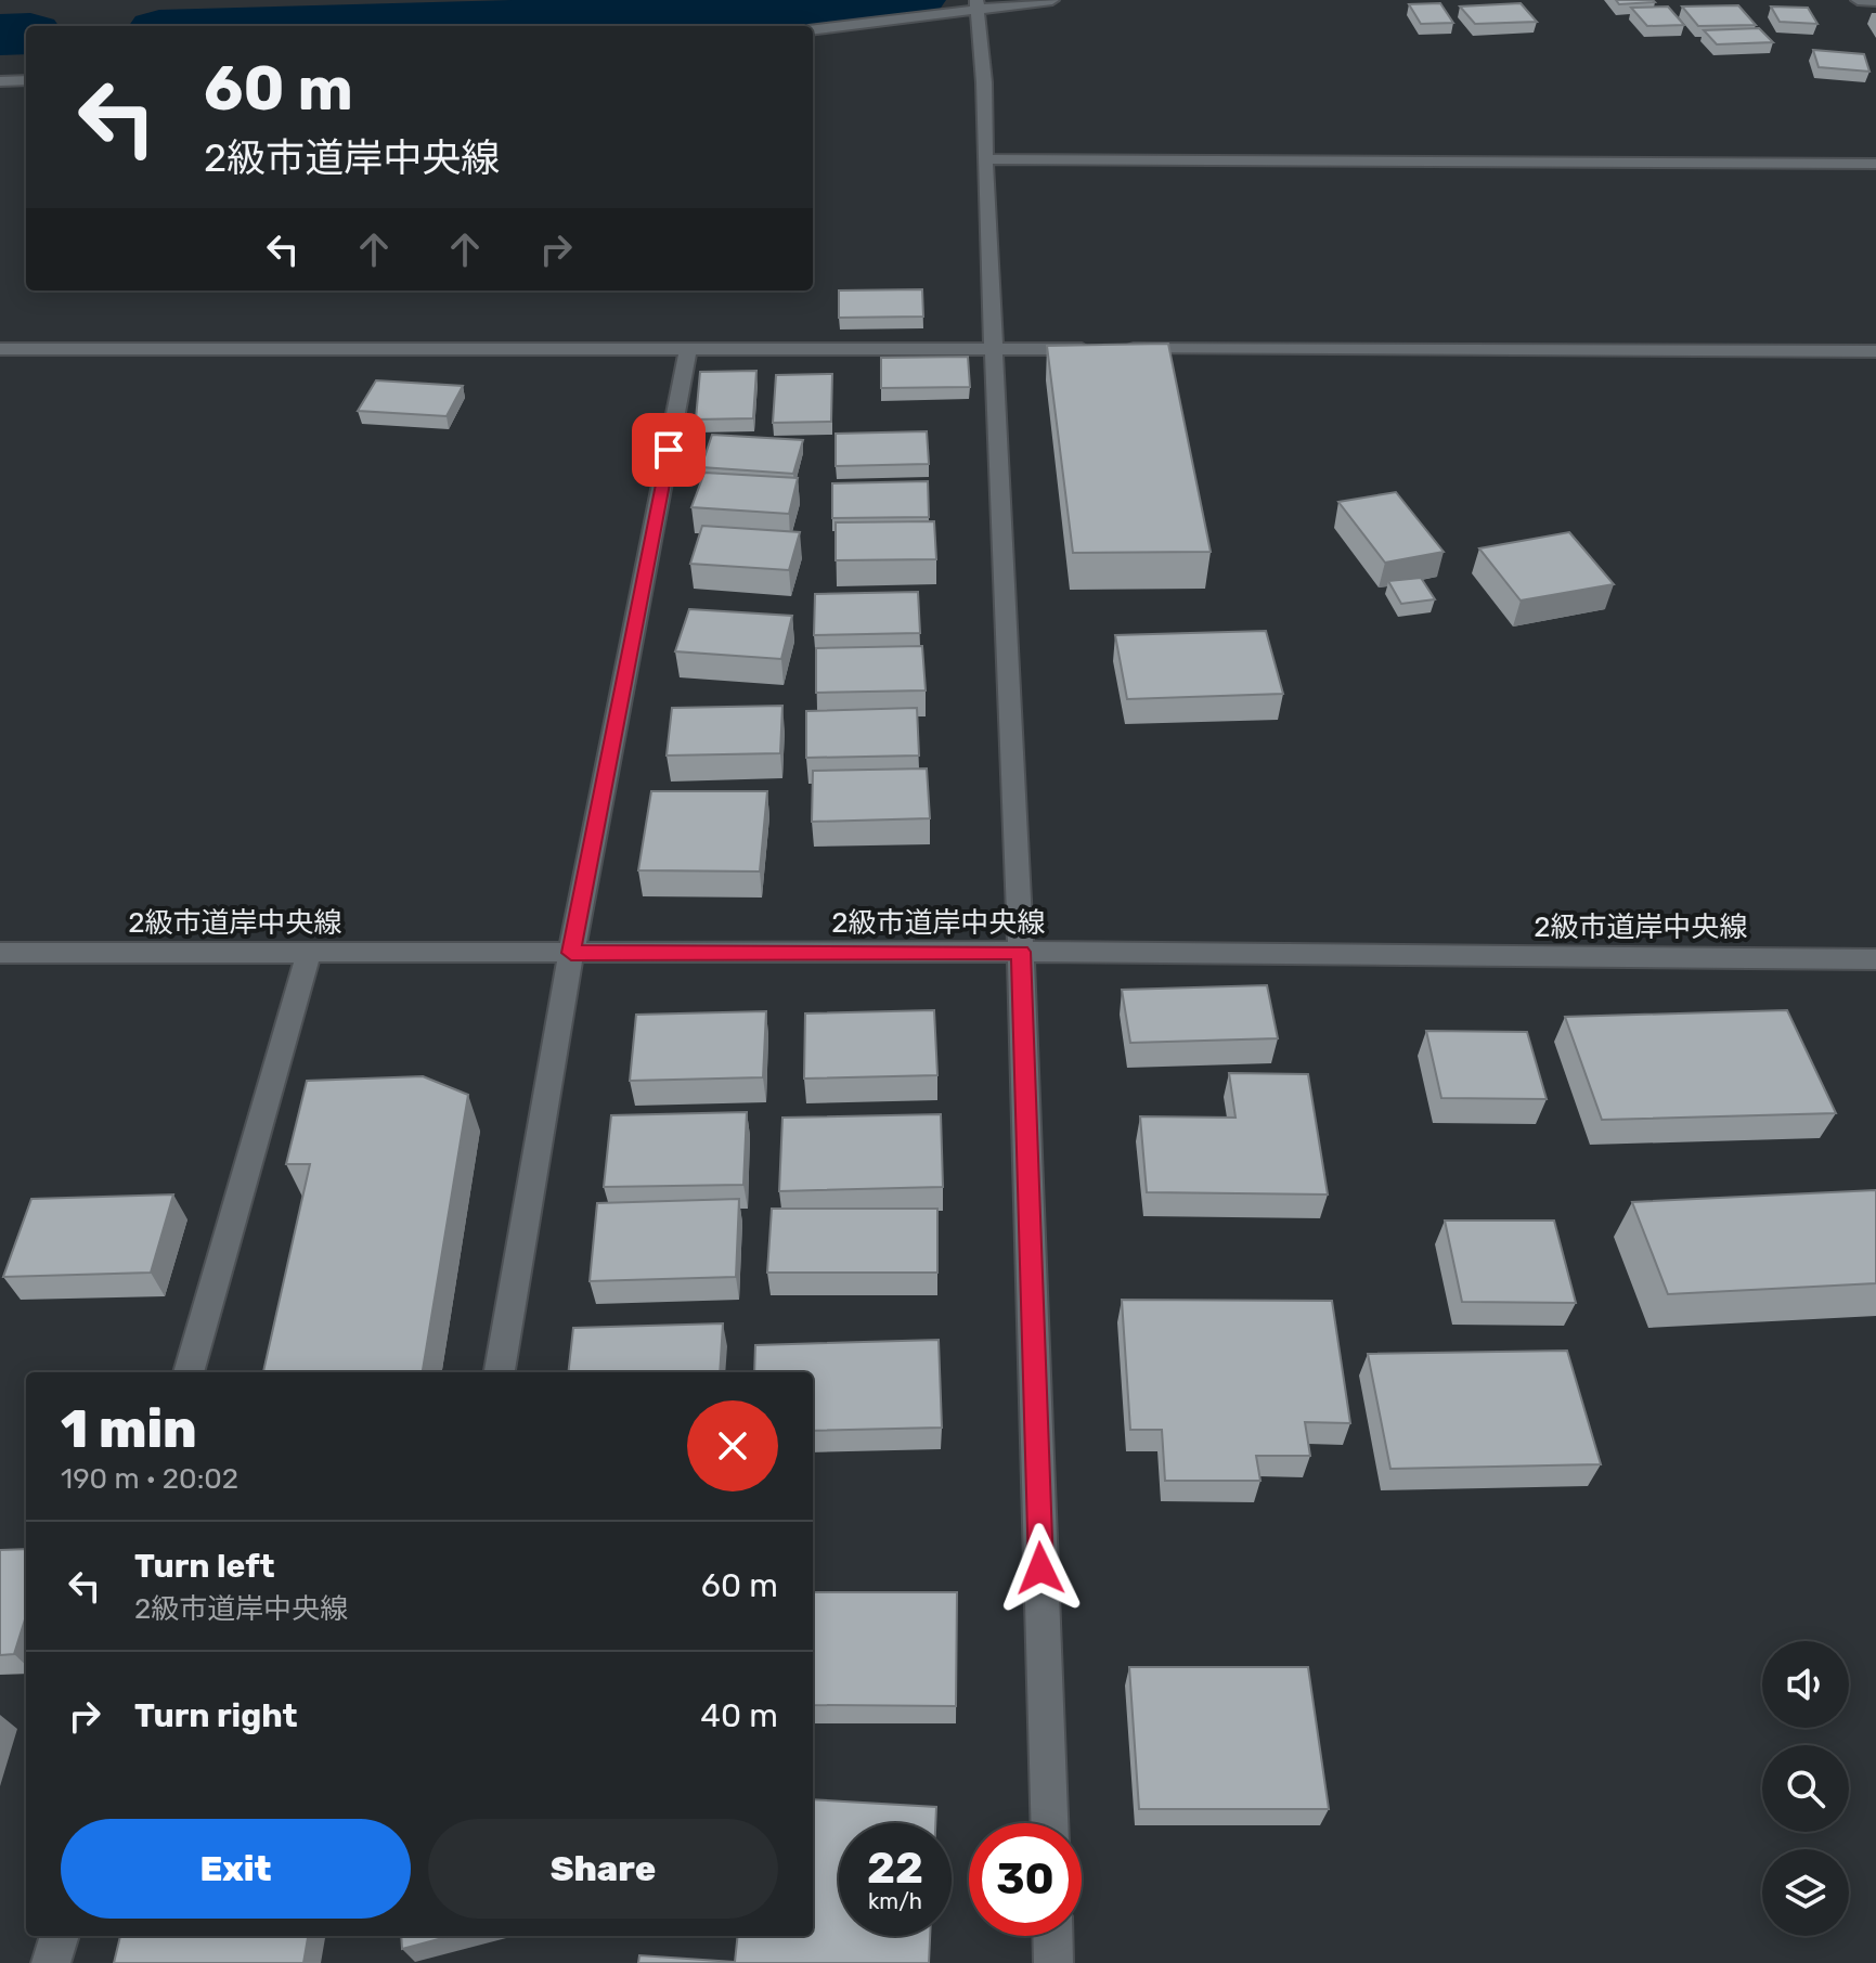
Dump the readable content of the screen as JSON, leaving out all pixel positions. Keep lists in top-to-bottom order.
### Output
{
  "streets": {
    "street": ["2級市道岸中央線"]
  },
  "page": {
    "turn": ["60 m", "2級市道岸中央線"],
    "heading": ["1 min", "190 m · 20:02"],
    "list": [
      {
        "name": "Turn left",
        "note": "2級市道岸中央線",
        "value": "60 m"
      },
      {
        "name": "Turn right",
        "value": "40 m"
      }
    ],
    "buttons": ["Exit", "Share"],
    "speed": "22 km/h",
    "limit": "30"
  }
}
